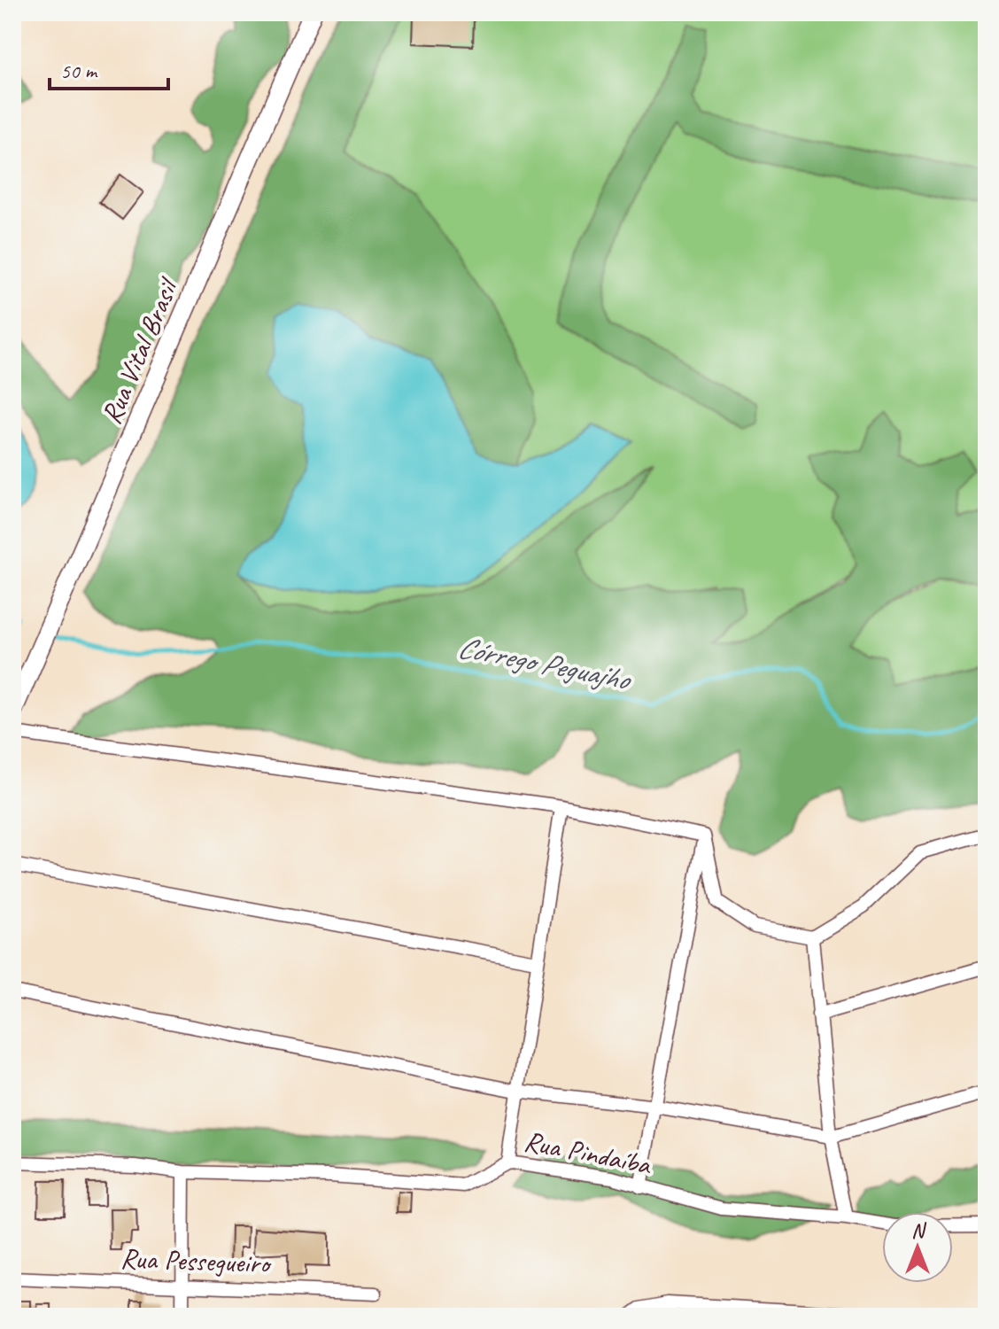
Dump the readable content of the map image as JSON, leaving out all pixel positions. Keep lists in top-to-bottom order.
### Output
{
  "streets": {
    "main road": ["Rua Vital Brasil"],
    "street": ["Rua Pindaíba", "Rua Pessegueiro"]
  },
  "water": ["Córrego Peguajho"],
  "scale_bar": "50 m",
  "north": "top"
}
